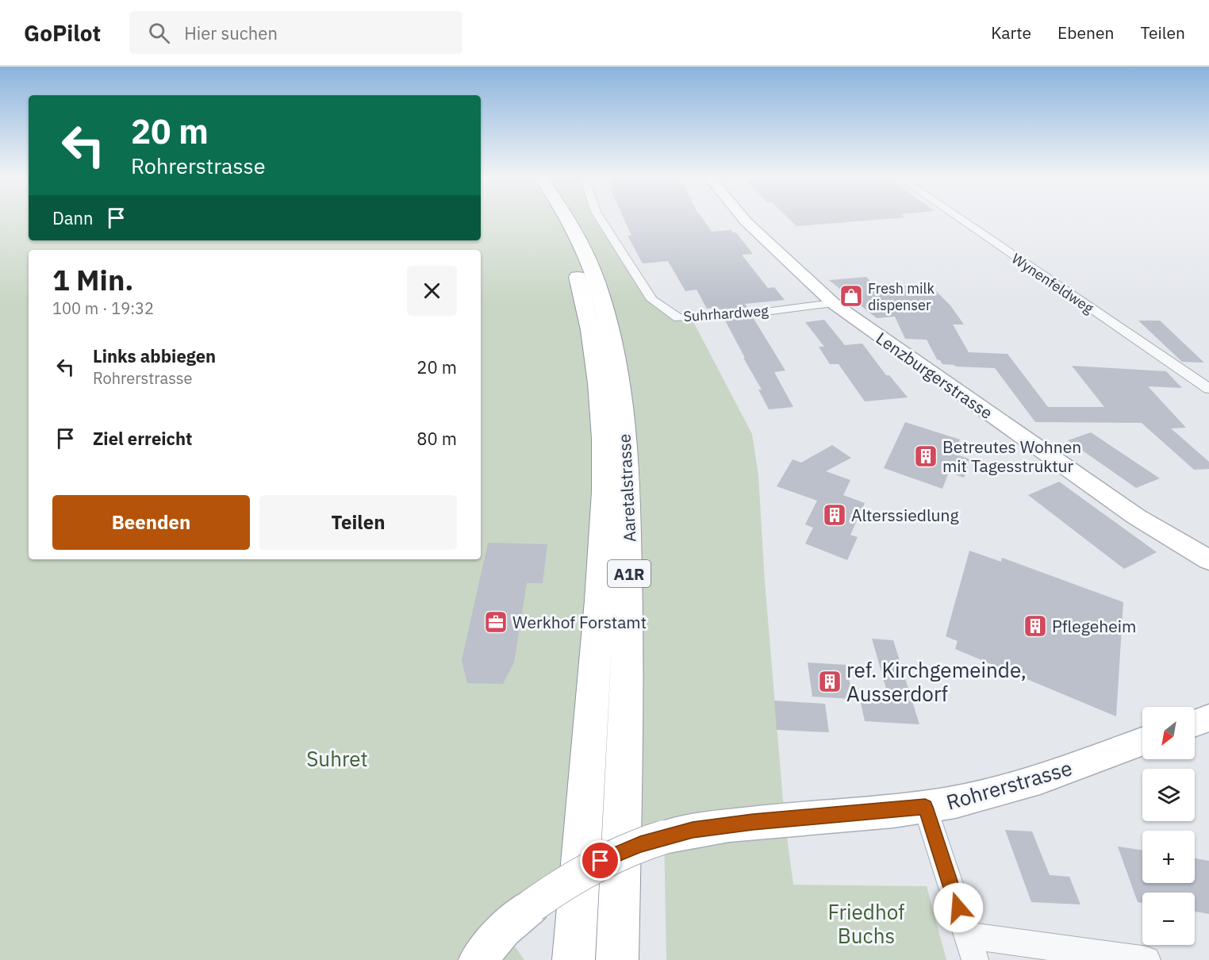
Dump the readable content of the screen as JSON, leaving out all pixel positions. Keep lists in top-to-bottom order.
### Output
{
  "streets": {
    "highway": ["Aaretalstrasse", "A1R"],
    "main road": ["Lenzburgerstrasse", "Rohrerstrasse"],
    "street": ["Wynenfeldweg", "Suhrhardweg"]
  },
  "crossings": [
    ["Suhrhardweg", "Lenzburgerstrasse"]
  ],
  "parks": ["Suhret", "Friedhof Buchs"],
  "places": {
    "shop": ["Fresh milk dispenser"],
    "building": [
      "Betreutes Wohnen mit Tagesstruktur",
      "Alterssiedlung",
      "Pflegeheim",
      "ref. Kirchgemeinde, Ausserdorf"
    ],
    "office": ["Werkhof Forstamt"]
  },
  "north": "bottom left",
  "page": {
    "header": "GoPilot",
    "search": "Hier suchen",
    "nav": ["Karte", "Ebenen", "Teilen"],
    "turn": ["20 m", "Rohrerstrasse"],
    "then": "Dann",
    "heading": ["1 Min.", "100 m · 19:32"],
    "list": [
      {
        "name": "Links abbiegen",
        "note": "Rohrerstrasse",
        "value": "20 m"
      },
      {
        "name": "Ziel erreicht",
        "value": "80 m"
      }
    ],
    "buttons": ["Beenden", "Teilen"],
    "map_buttons": ["+", "−"]
  }
}
